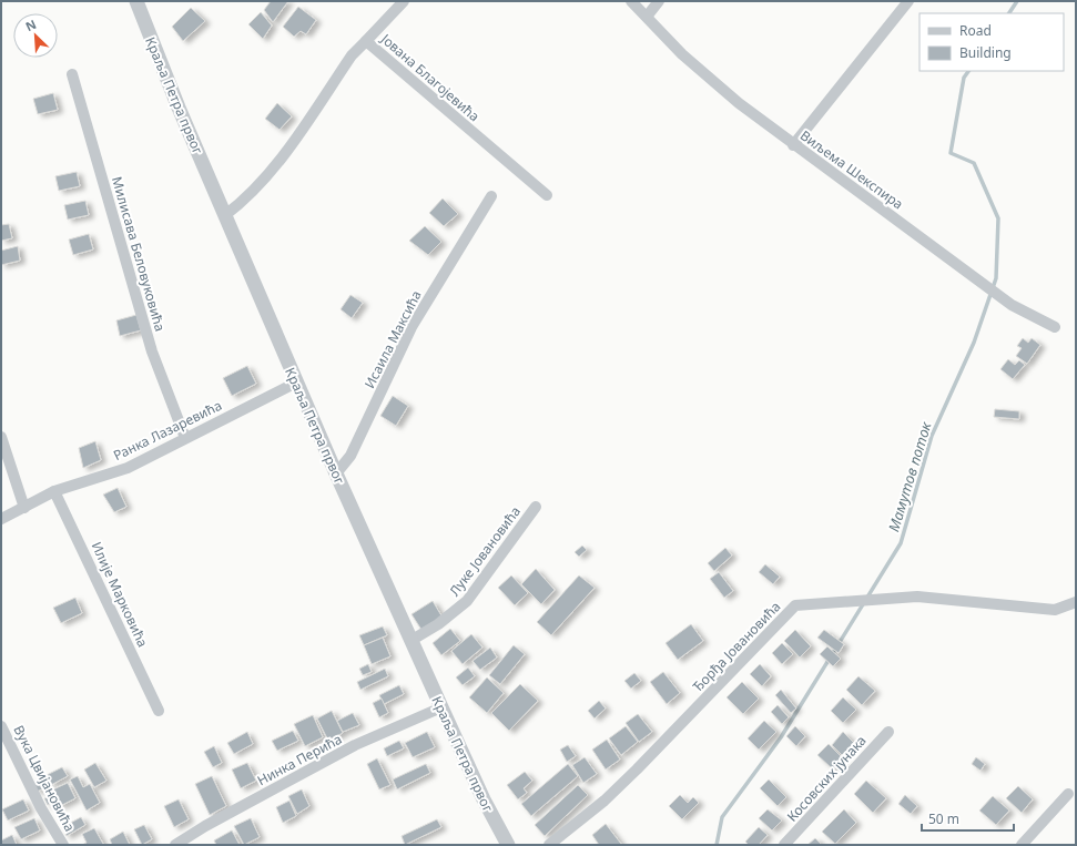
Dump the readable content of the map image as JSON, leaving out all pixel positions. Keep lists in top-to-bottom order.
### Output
{
  "streets": {
    "street": [
      "Јована Благојевића",
      "Краља Петра првог",
      "Виљема Шекспира",
      "Милисава Беловуковића",
      "Исаила Максића",
      "Ранка Лазаревића",
      "Луке Јовановића",
      "Илије Марковића",
      "Ђорђа Јовановића",
      "Нинка Перића",
      "Вука Цвијановића",
      "Косовских јунака"
    ]
  },
  "crossings": [
    ["Јована Благојевића", "Краља Петра првог"],
    ["Краља Петра првог", "Исаила Максића"],
    ["Краља Петра првог", "Ранка Лазаревића"],
    ["Краља Петра првог", "Луке Јовановића"],
    ["Краља Петра првог", "Нинка Перића"],
    ["Милисава Беловуковића", "Ранка Лазаревића"],
    ["Ранка Лазаревића", "Илије Марковића"]
  ],
  "water": ["Мамутов поток"],
  "legend": ["Road", "Building"],
  "scale_bar": "50 m",
  "north": "top left"
}
